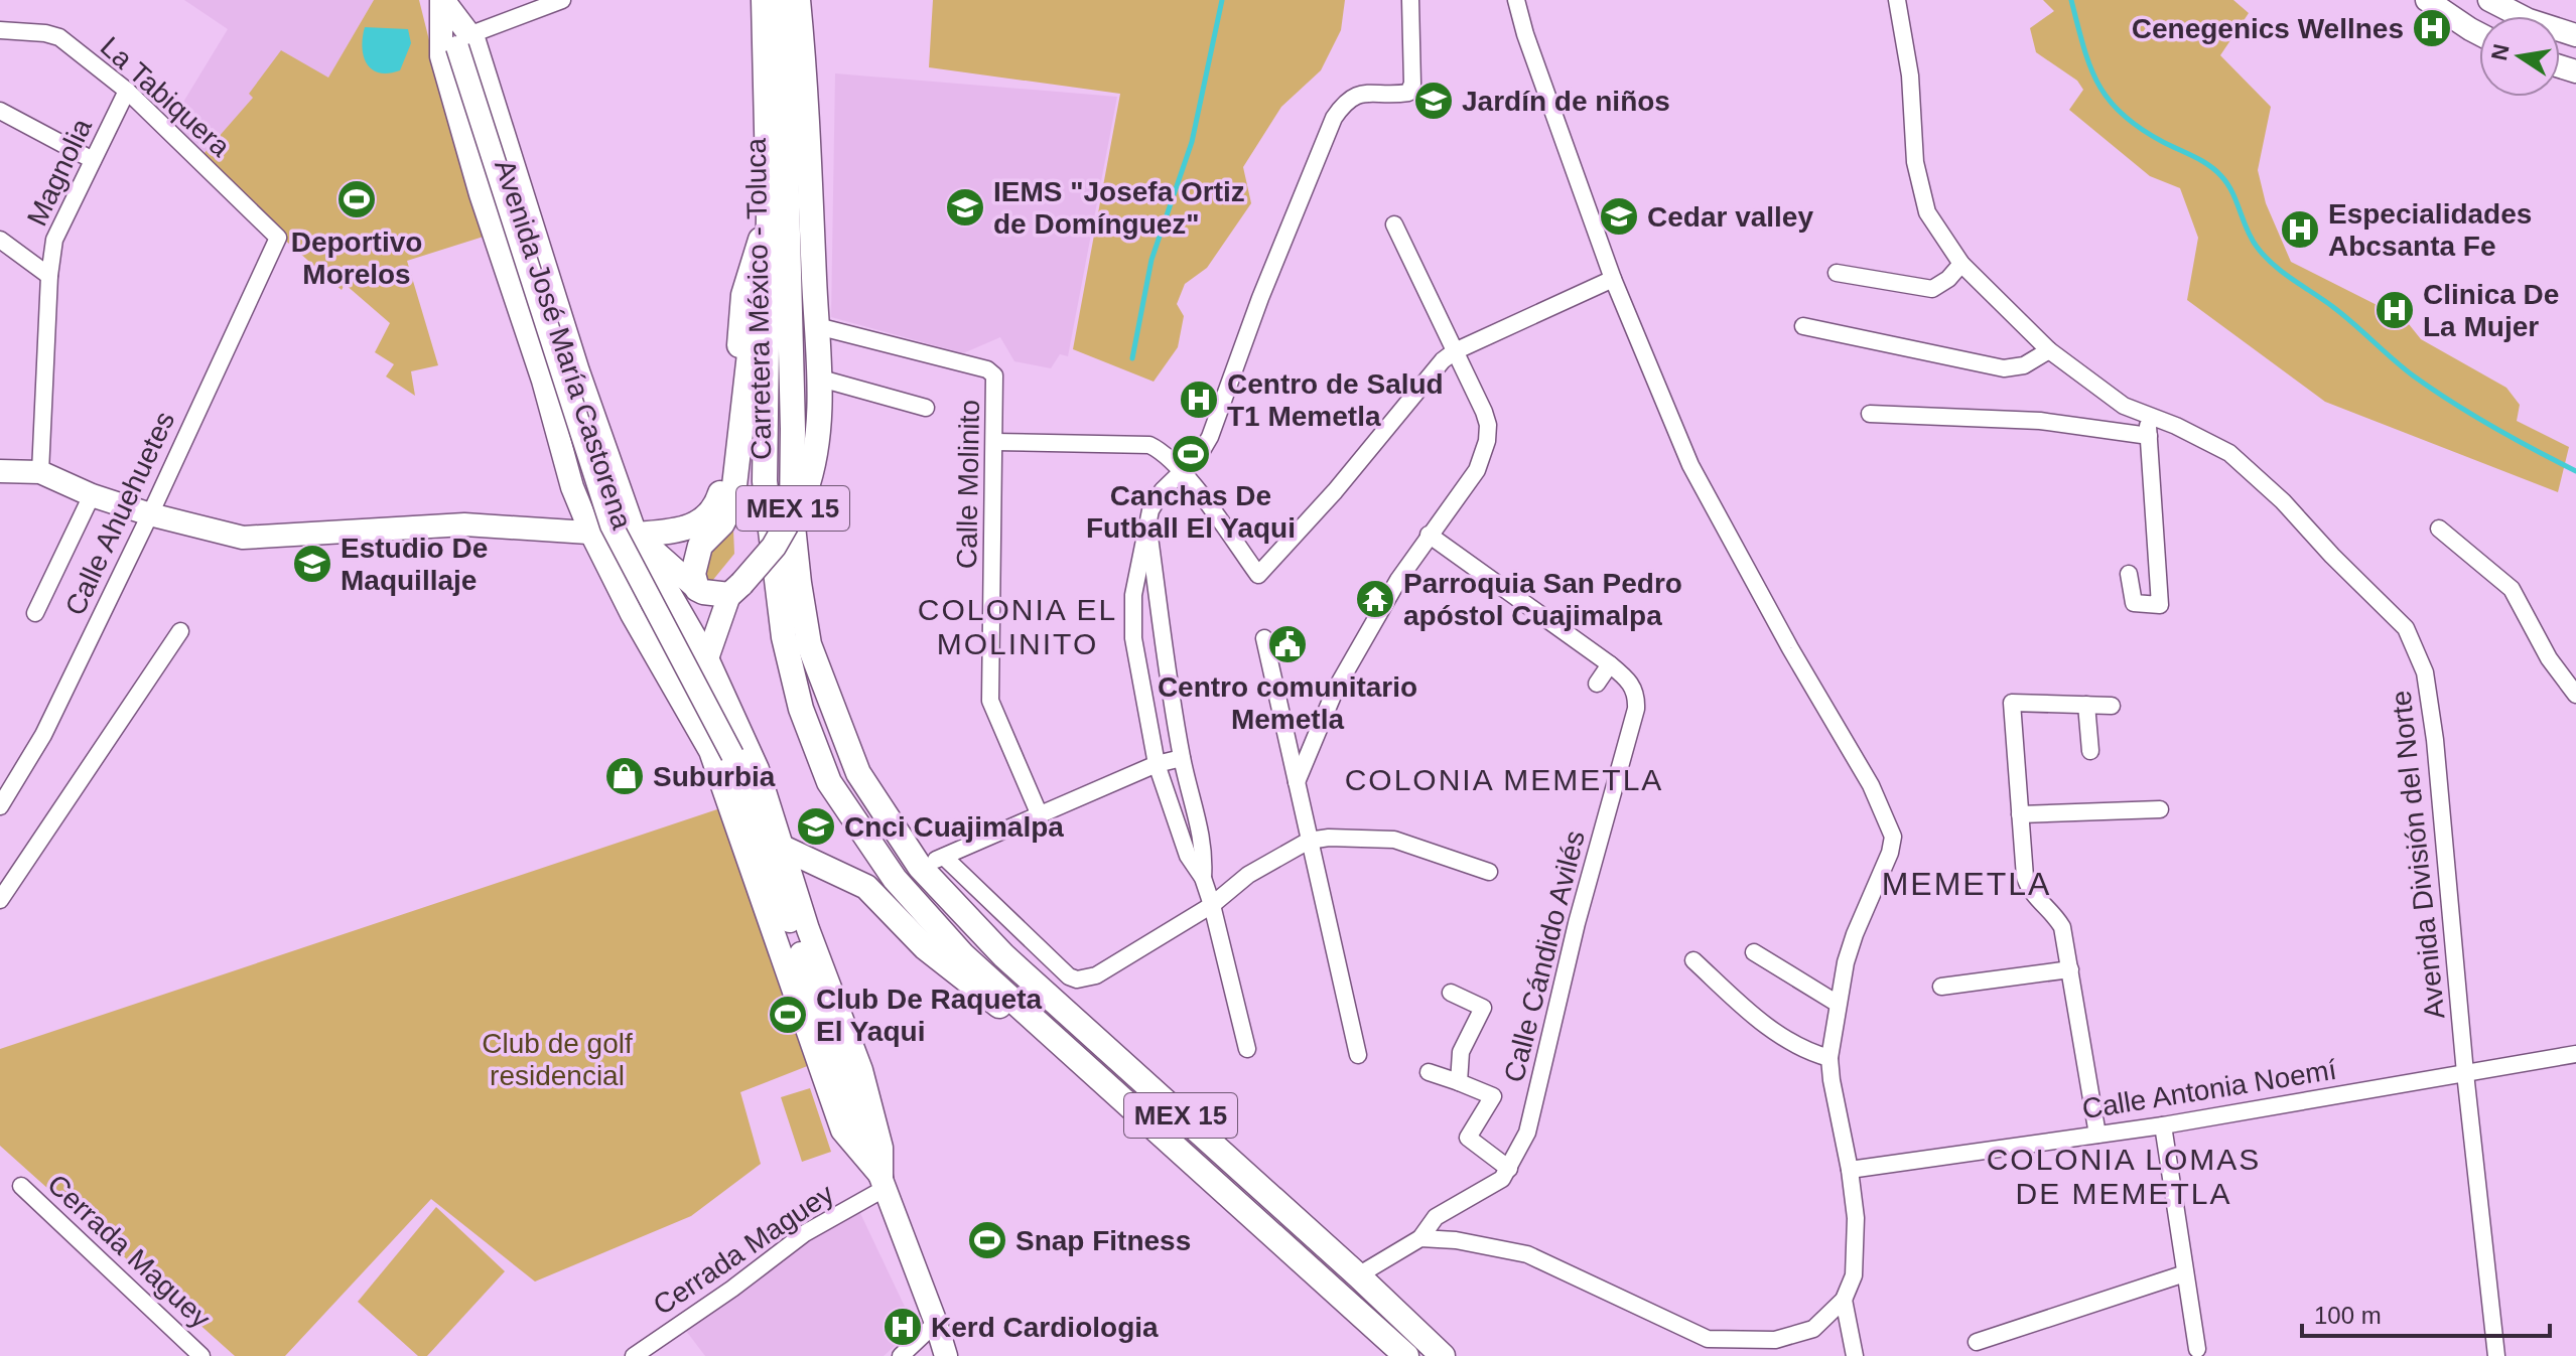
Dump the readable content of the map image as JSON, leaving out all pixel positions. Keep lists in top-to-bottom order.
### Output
{
  "streets": {
    "main road": ["Carretera México - Toluca", "MEX 15"],
    "street": [
      "La Tabiquera",
      "Magnolia",
      "Avenida José María Castorena",
      "Calle Molinito",
      "Calle Ahuehuetes",
      "Avenida División del Norte",
      "Calle Cándido Avilés",
      "Calle Antonia Noemí",
      "Cerrada Maguey"
    ]
  },
  "crossings": [
    ["La Tabiquera", "Magnolia"],
    ["La Tabiquera", "Calle Ahuehuetes"],
    ["Carretera México - Toluca", "Calle Cándido Avilés"],
    ["Avenida José María Castorena", "Cerrada Maguey"],
    ["Avenida División del Norte", "Calle Antonia Noemí"]
  ],
  "districts": [
    "COLONIA EL MOLINITO",
    "COLONIA MEMETLA",
    "MEMETLA",
    "COLONIA LOMAS DE MEMETLA"
  ],
  "parks": ["Club de golf residencial"],
  "places": {
    "hospital": [
      "Cenegenics Wellnes",
      "Especialidades Abcsanta Fe",
      "Clinica De La Mujer",
      "Centro de Salud T1 Memetla",
      "Kerd Cardiologia"
    ],
    "school or university": [
      "Jardín de niños",
      "IEMS \"Josefa Ortiz de Domínguez\"",
      "Cedar valley",
      "Estudio De Maquillaje",
      "Cnci Cuajimalpa"
    ],
    "sports": [
      "Deportivo Morelos",
      "Canchas De Futball El Yaqui",
      "Club De Raqueta El Yaqui",
      "Snap Fitness"
    ],
    "temple": ["Parroquia San Pedro apóstol Cuajimalpa"],
    "public building": ["Centro comunitario Memetla"],
    "shop": ["Suburbia"]
  },
  "scale_bar": "100 m",
  "north": "left"
}
